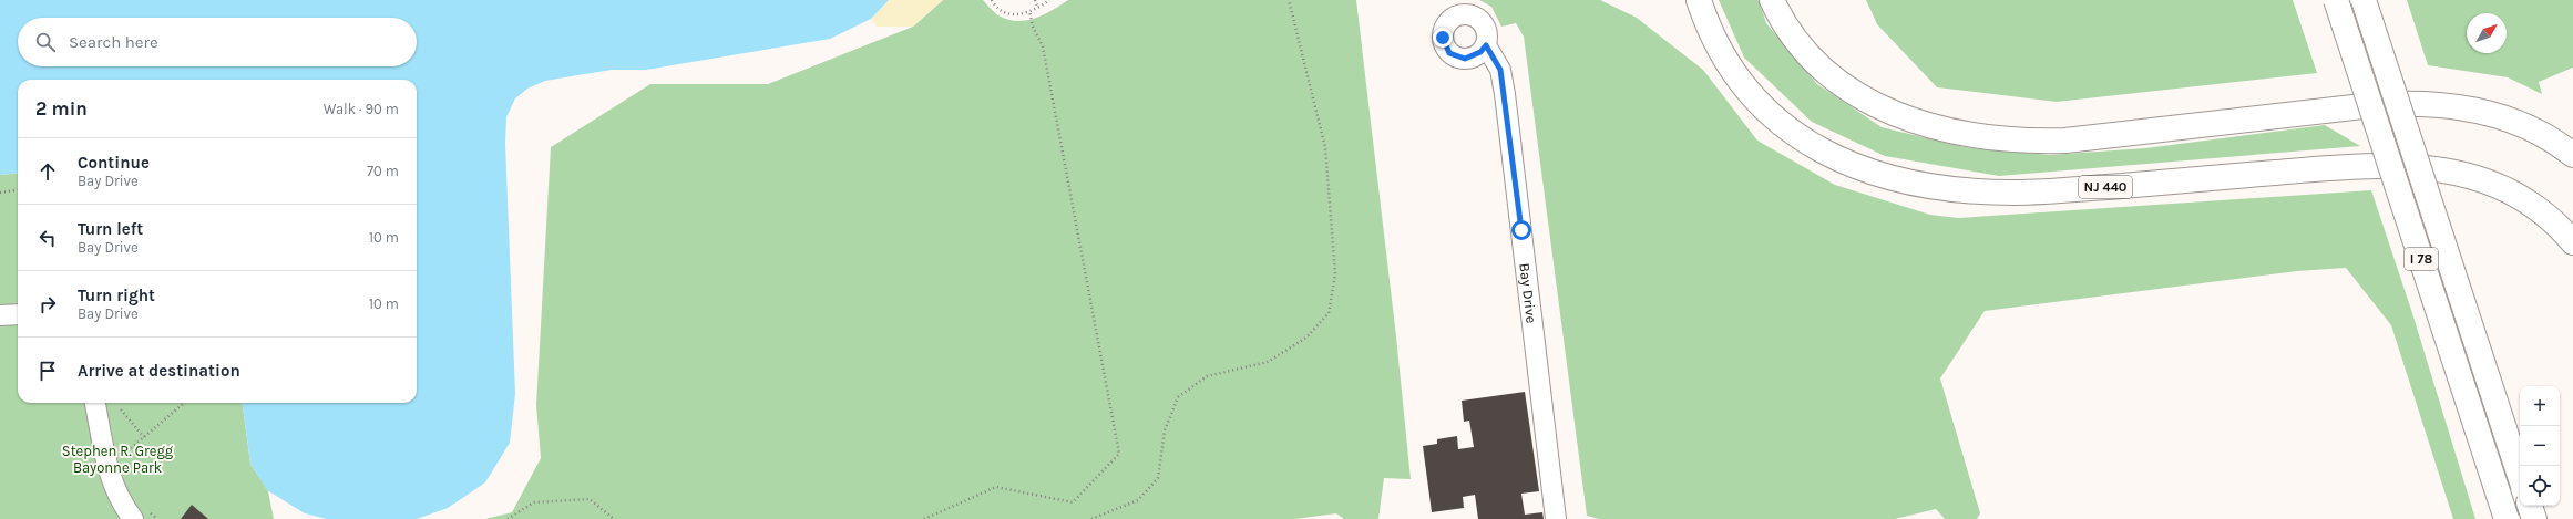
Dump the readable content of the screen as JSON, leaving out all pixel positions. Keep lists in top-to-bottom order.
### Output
{
  "streets": {
    "highway": ["NJ 440", "I 78"],
    "street": ["Bay Drive"]
  },
  "parks": ["Stephen R. Gregg Bayonne Park"],
  "north": "top right",
  "page": {
    "search": "Search here",
    "heading": ["2 min", "Walk · 90 m"],
    "list": [
      ["Continue", "Bay Drive", "70 m"],
      ["Turn left", "Bay Drive", "10 m"],
      ["Turn right", "Bay Drive", "10 m"],
      "Arrive at destination"
    ],
    "map_buttons": ["+", "−"]
  }
}
